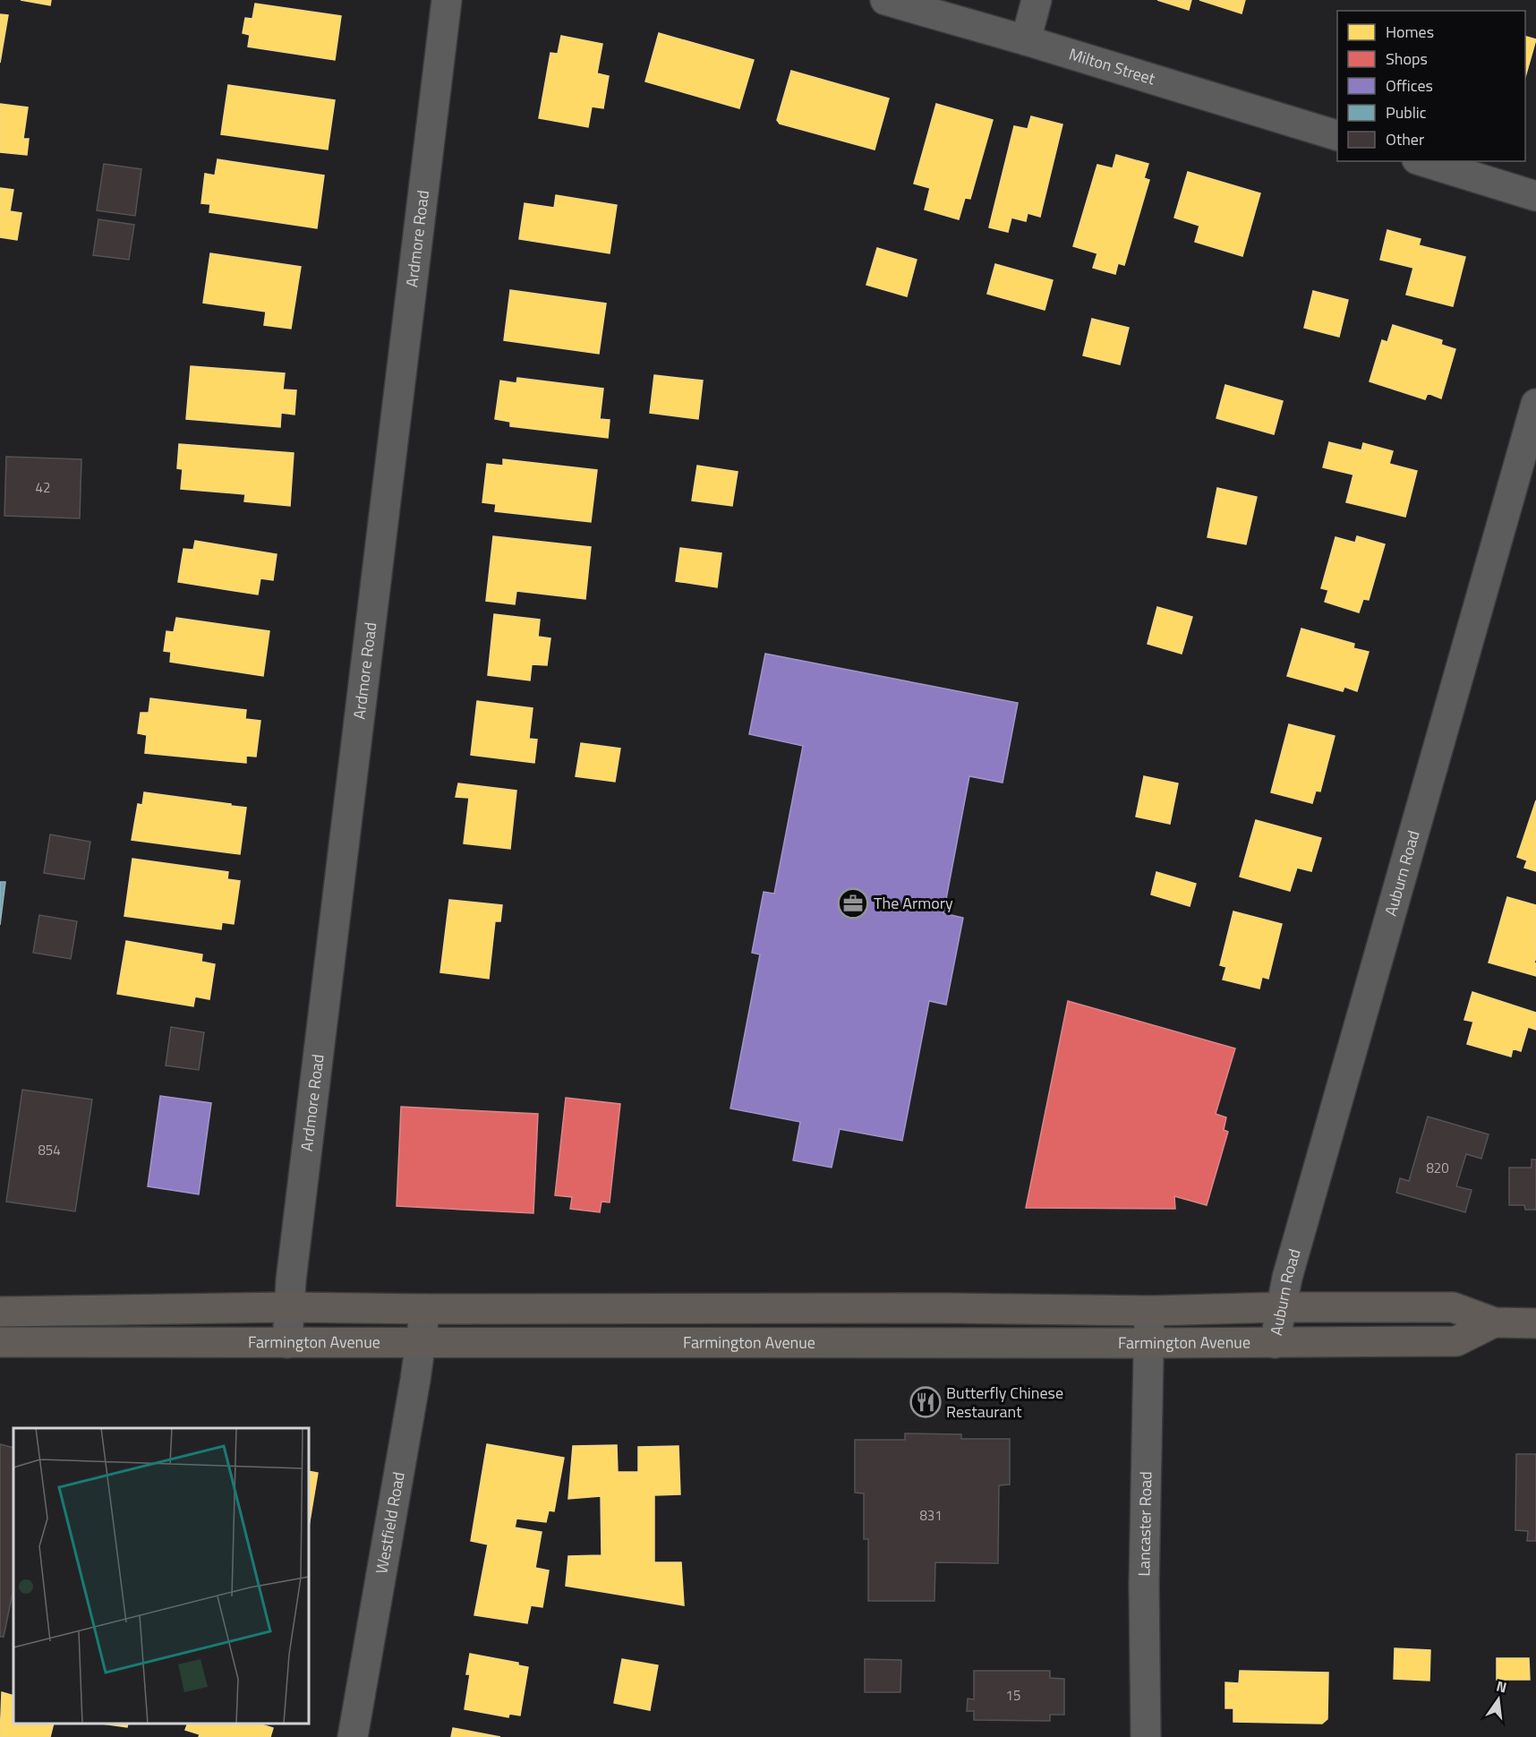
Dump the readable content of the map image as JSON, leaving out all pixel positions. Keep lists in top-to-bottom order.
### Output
{
  "streets": {
    "main road": ["Farmington Avenue"],
    "street": [
      "Milton Street",
      "Ardmore Road",
      "Auburn Road",
      "Westfield Road",
      "Lancaster Road"
    ]
  },
  "crossings": [
    ["Ardmore Road", "Farmington Avenue"],
    ["Auburn Road", "Farmington Avenue"],
    ["Farmington Avenue", "Westfield Road"],
    ["Farmington Avenue", "Lancaster Road"]
  ],
  "places": {
    "office": ["The Armory"],
    "restaurant": ["Butterfly Chinese Restaurant"]
  },
  "house_numbers": [
    "42",
    "854",
    "820",
    "831",
    "15"
  ],
  "legend": [
    "Homes",
    "Shops",
    "Offices",
    "Public",
    "Other"
  ],
  "north": "top"
}
